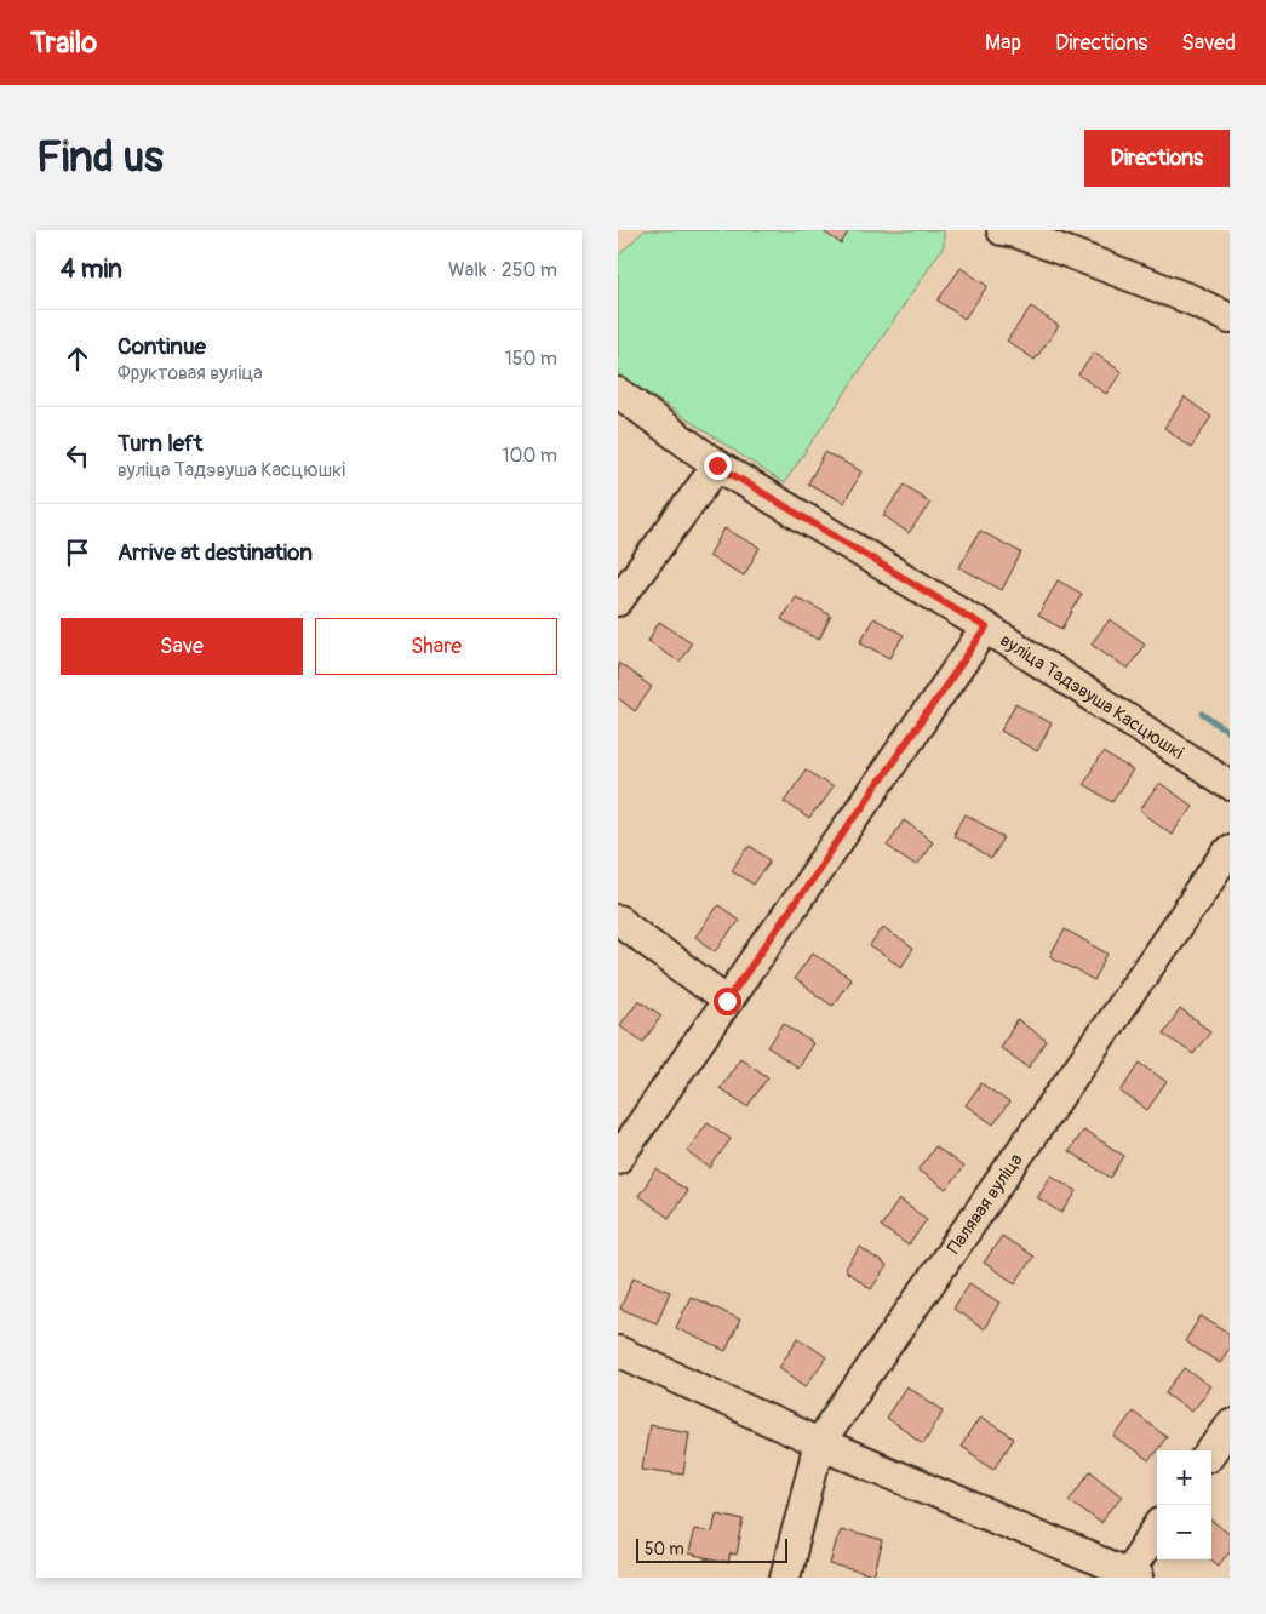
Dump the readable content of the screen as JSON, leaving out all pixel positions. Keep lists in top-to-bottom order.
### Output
{
  "streets": {
    "street": ["вуліца Тадэвуша Касцюшкі", "Палявая вуліца"]
  },
  "scale_bar": "50 m",
  "page": {
    "header": "Trailo",
    "nav": ["Map", "Directions", "Saved"],
    "buttons": [
      "Directions",
      ["Save", "Share"]
    ],
    "title": "Find us",
    "heading": ["4 min", "Walk · 250 m"],
    "list": [
      ["Continue", "Фруктовая вуліца", "150 m"],
      ["Turn left", "вуліца Тадэвуша Касцюшкі", "100 m"],
      "Arrive at destination"
    ],
    "map_buttons": ["+", "−"],
    "scale": "50 m"
  }
}
